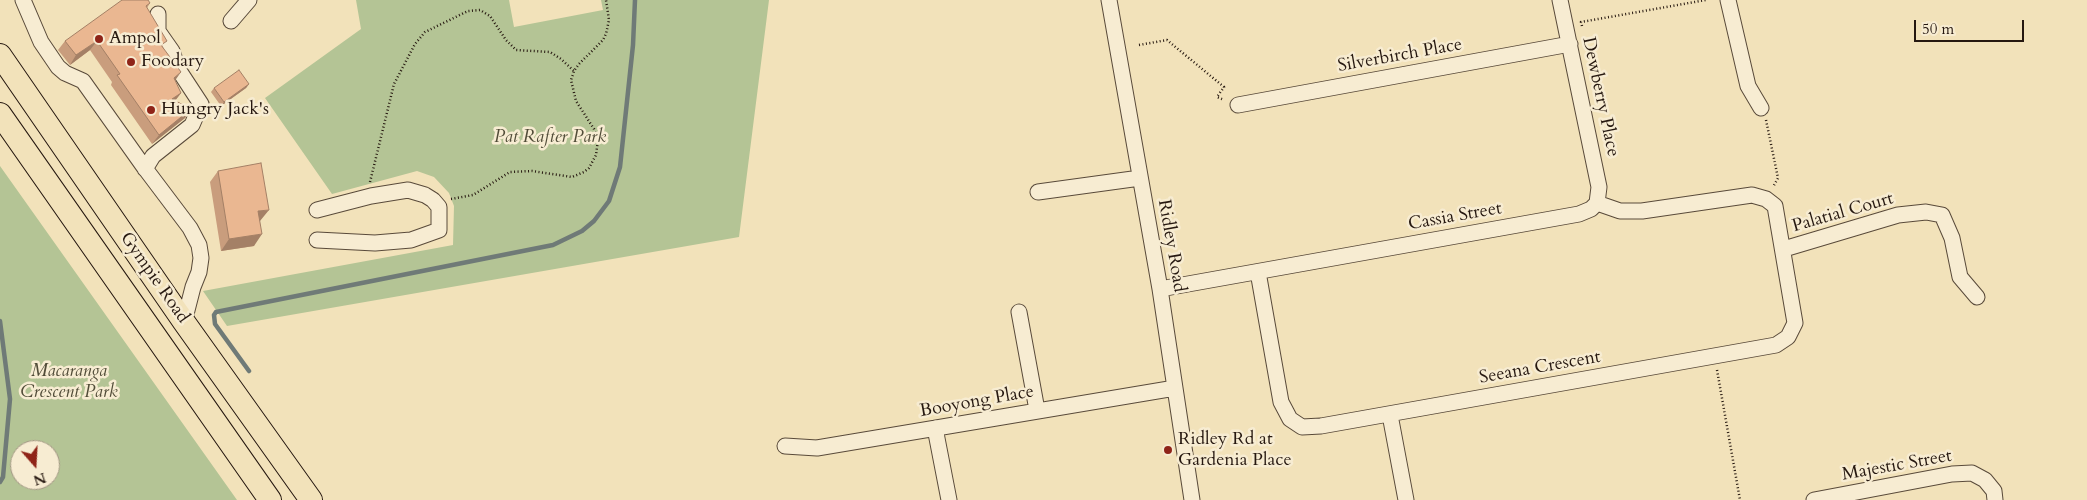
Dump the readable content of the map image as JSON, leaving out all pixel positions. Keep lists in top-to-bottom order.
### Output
{
  "streets": {
    "highway": ["Gympie Road"],
    "street": [
      "Silverbirch Place",
      "Dewberry Place",
      "Palatial Court",
      "Cassia Street",
      "Ridley Road",
      "Seeana Crescent",
      "Booyong Place",
      "Majestic Street"
    ]
  },
  "crossings": [
    ["Silverbirch Place", "Dewberry Place"],
    ["Dewberry Place", "Cassia Street"],
    ["Palatial Court", "Seeana Crescent"],
    ["Cassia Street", "Ridley Road"],
    ["Cassia Street", "Seeana Crescent"],
    ["Ridley Road", "Booyong Place"]
  ],
  "parks": ["Pat Rafter Park", "Macaranga Crescent Park"],
  "places": [
    "Ampol",
    "Foodary",
    "Hungry Jack's",
    "Ridley Rd at Gardenia Place"
  ],
  "scale_bar": "50 m",
  "north": "bottom"
}
